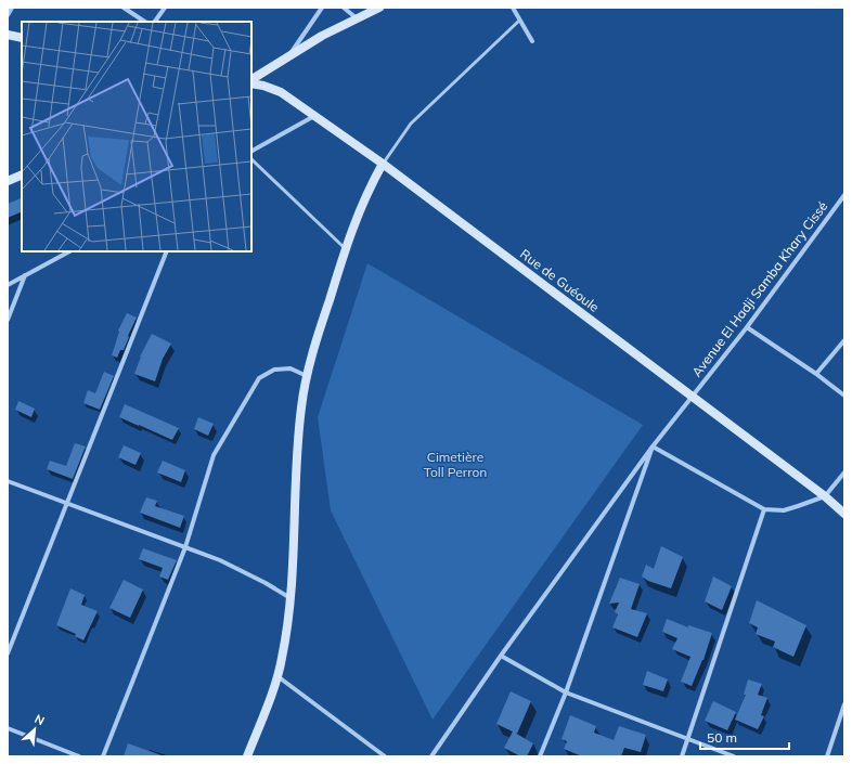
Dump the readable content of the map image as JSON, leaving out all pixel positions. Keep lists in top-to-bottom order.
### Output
{
  "streets": {
    "street": ["Rue de Guéoule", "Avenue El Hadji Samba Khary Cissé"]
  },
  "crossings": [
    ["Rue de Guéoule", "Avenue El Hadji Samba Khary Cissé"]
  ],
  "parks": ["Cimetière Toll Perron"],
  "scale_bar": "50 m",
  "north": "top right"
}
